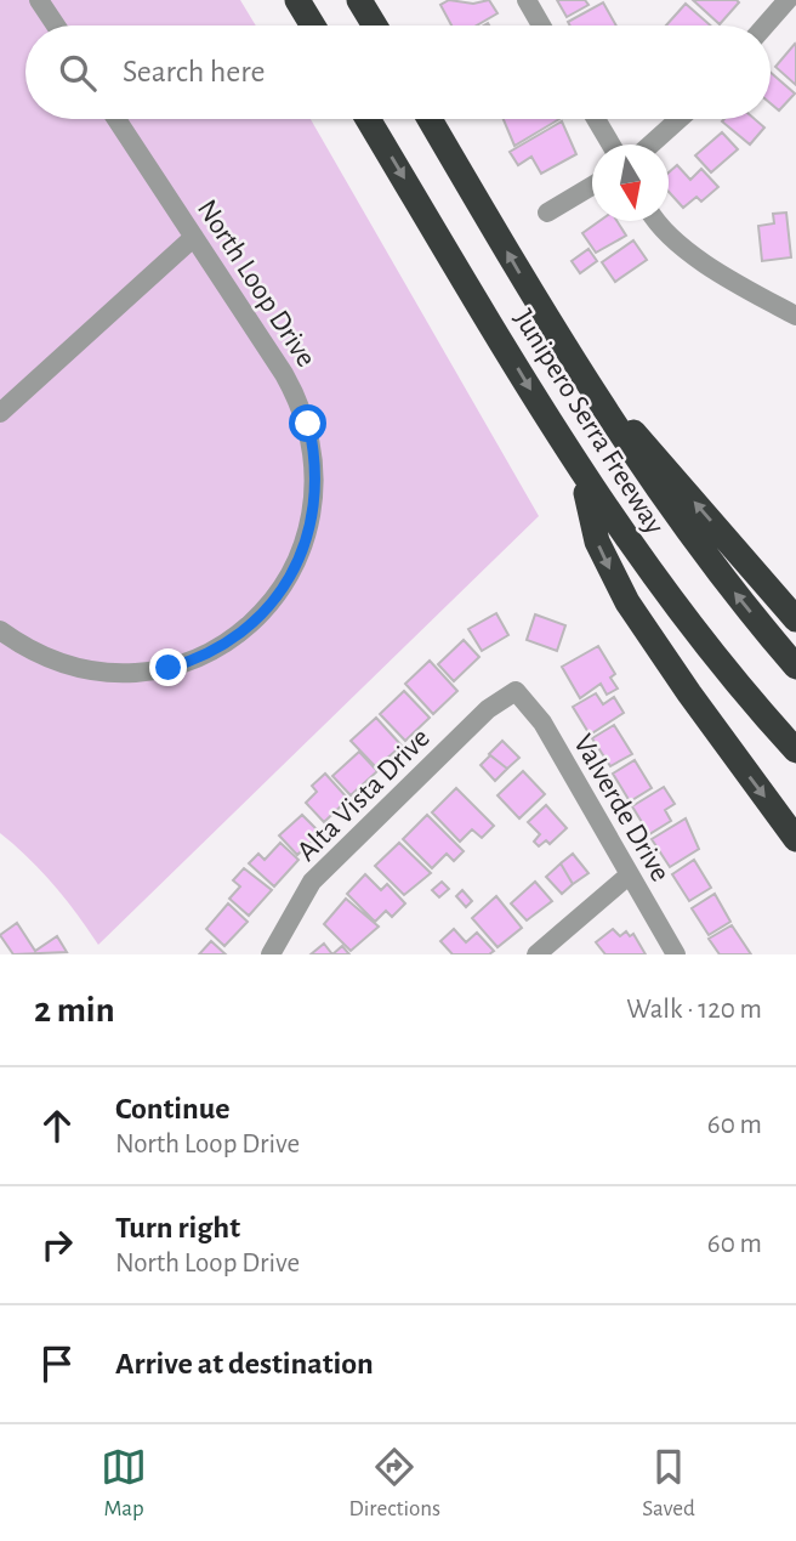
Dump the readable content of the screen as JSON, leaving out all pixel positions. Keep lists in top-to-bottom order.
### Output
{
  "streets": {
    "highway": ["Junipero Serra Freeway"],
    "street": ["North Loop Drive", "Alta Vista Drive", "Valverde Drive"]
  },
  "crossings": [
    ["Alta Vista Drive", "Valverde Drive"]
  ],
  "north": "bottom",
  "page": {
    "search": "Search here",
    "heading": ["2 min", "Walk · 120 m"],
    "list": [
      ["Continue", "North Loop Drive", "60 m"],
      ["Turn right", "North Loop Drive", "60 m"],
      "Arrive at destination"
    ],
    "nav": ["Map", "Directions", "Saved"]
  }
}
